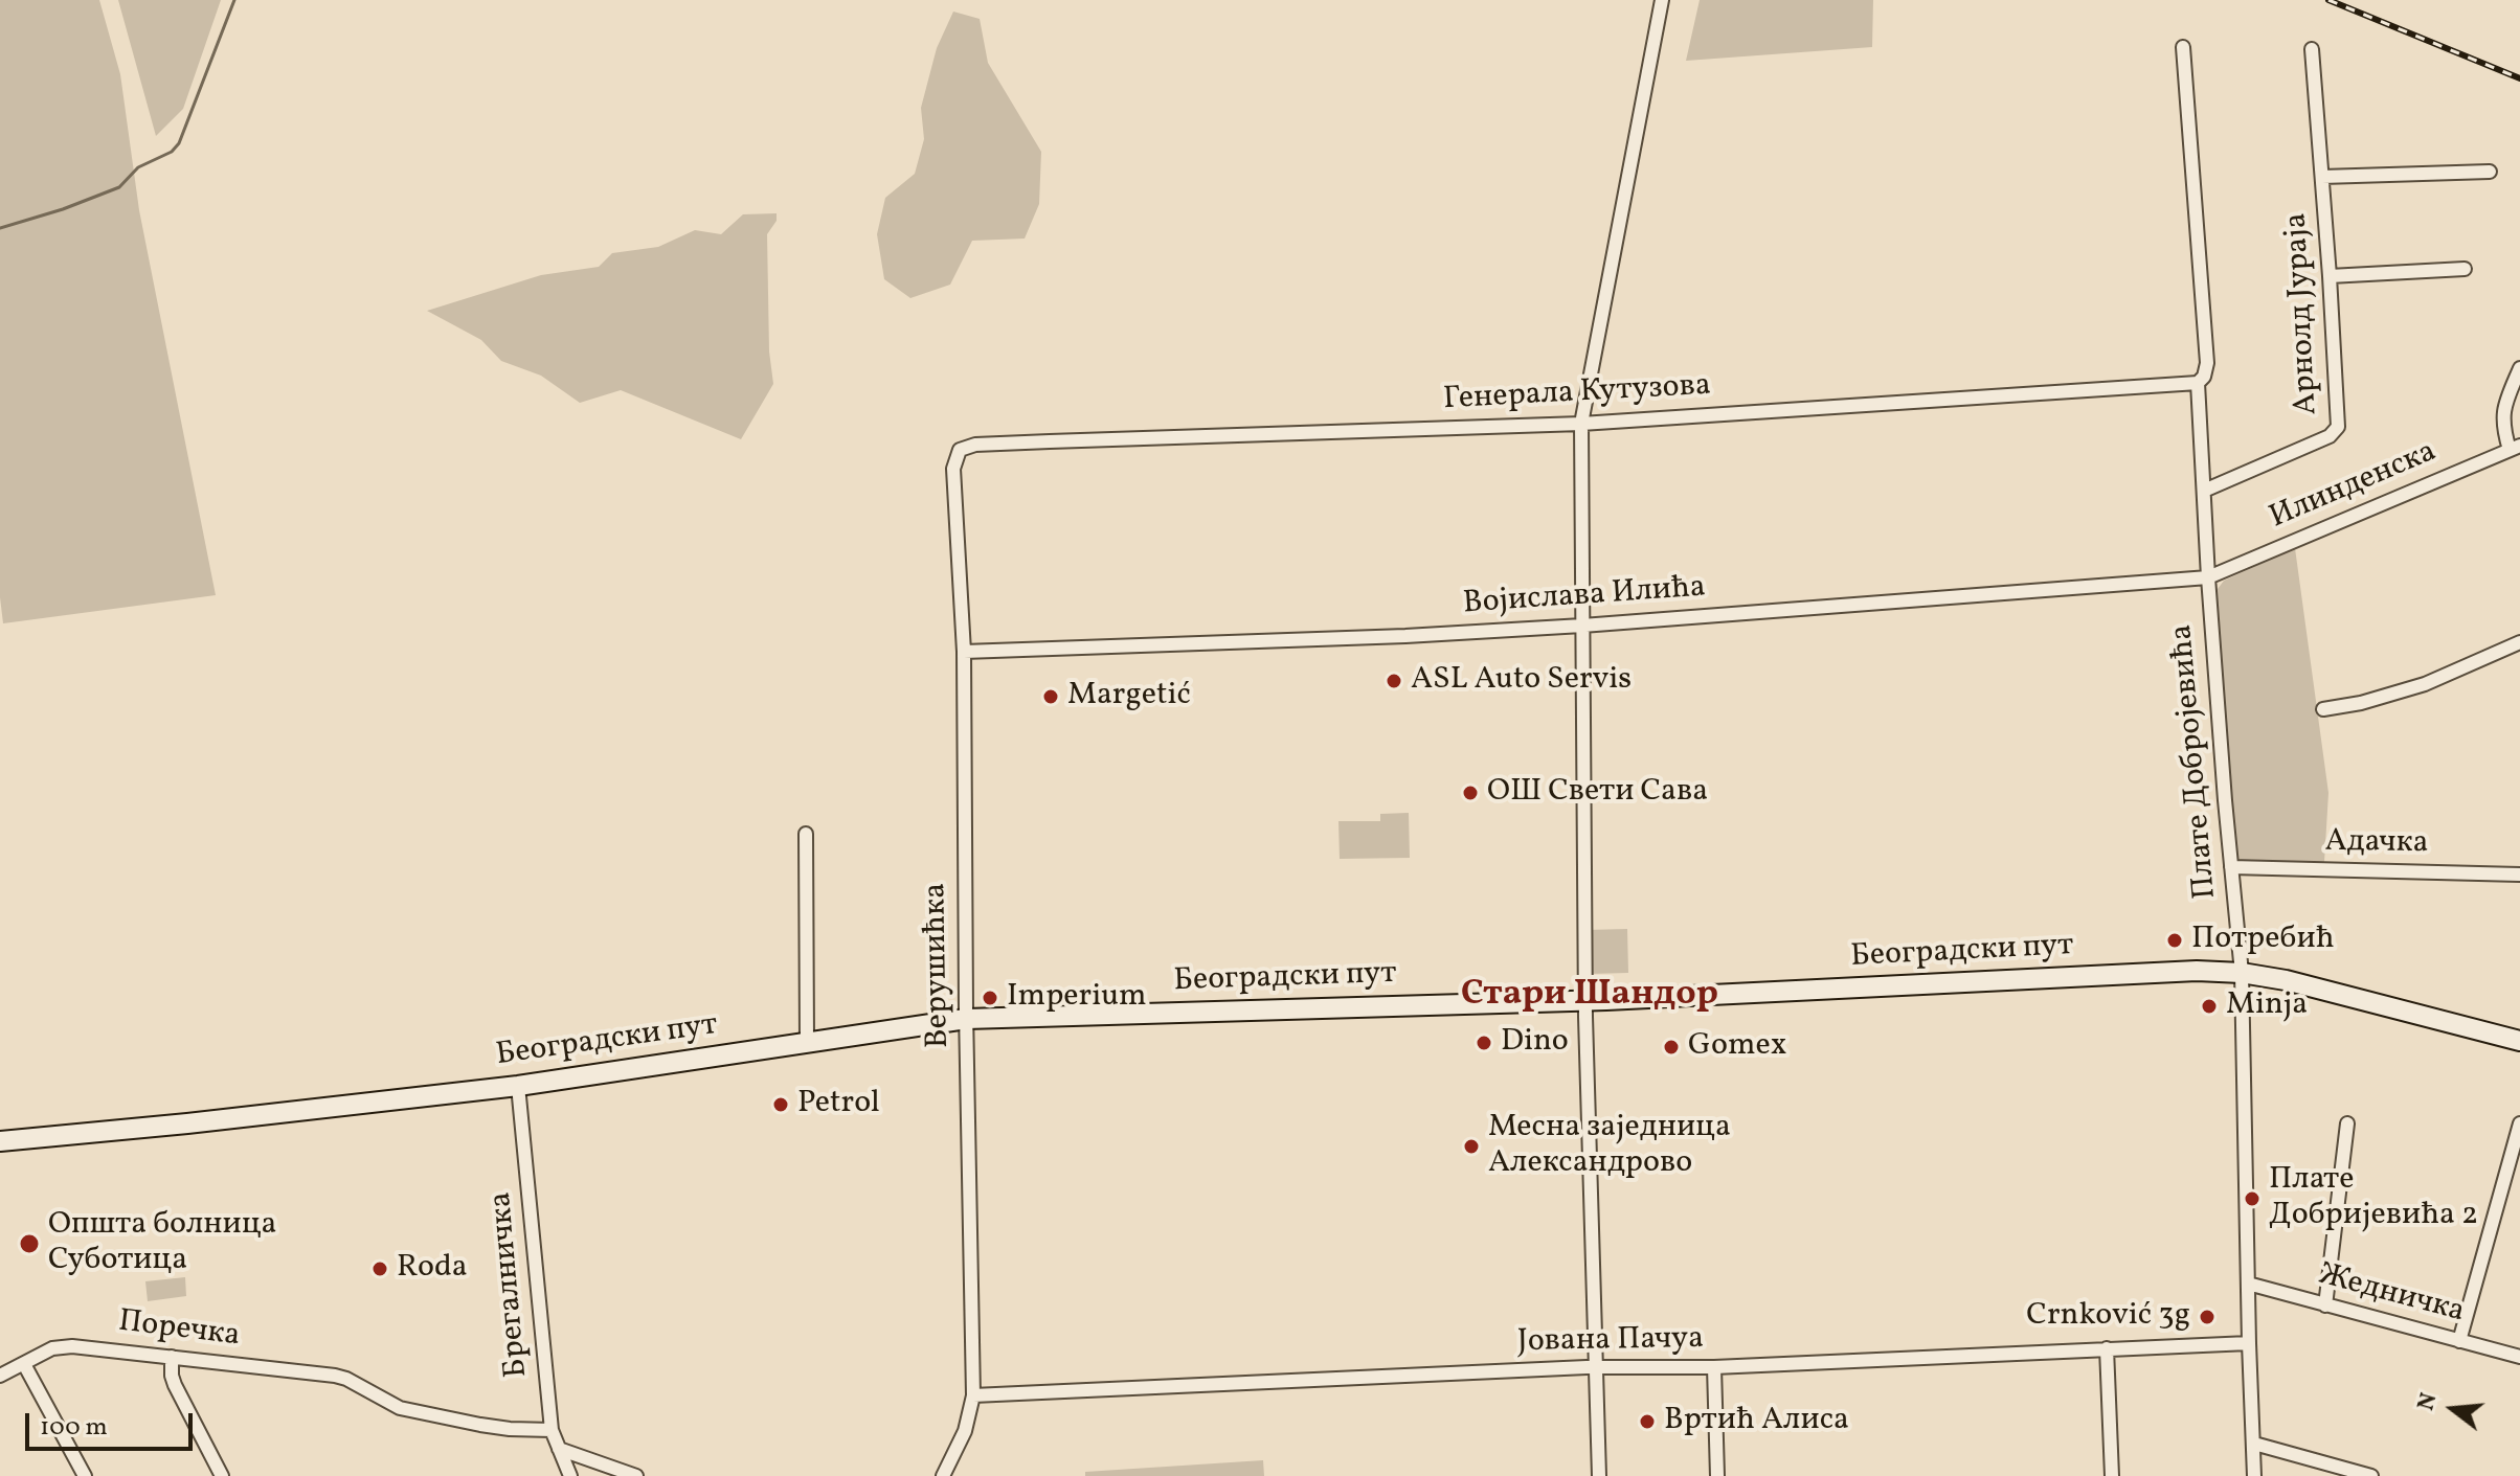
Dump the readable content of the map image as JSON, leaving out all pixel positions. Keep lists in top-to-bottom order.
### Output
{
  "streets": {
    "main road": ["Београдски пут"],
    "street": [
      "Арнолд Јураја",
      "Генерала Кутузова",
      "Илинденска",
      "Војислава Илића",
      "Плате Добројевића",
      "Адачка",
      "Верушићка",
      "Брегалничка",
      "Жедничка",
      "Поречка",
      "Јована Пачуа"
    ]
  },
  "crossings": [
    ["Арнолд Јураја", "Плате Добројевића"],
    ["Генерала Кутузова", "Плате Добројевића"],
    ["Генерала Кутузова", "Верушићка"],
    ["Илинденска", "Војислава Илића"],
    ["Илинденска", "Плате Добројевића"],
    ["Војислава Илића", "Плате Добројевића"],
    ["Војислава Илића", "Верушићка"],
    ["Плате Добројевића", "Адачка"],
    ["Плате Добројевића", "Београдски пут"],
    ["Плате Добројевића", "Жедничка"],
    ["Плате Добројевића", "Јована Пачуа"],
    ["Београдски пут", "Верушићка"],
    ["Београдски пут", "Брегалничка"],
    ["Верушићка", "Јована Пачуа"],
    ["Брегалничка", "Поречка"]
  ],
  "districts": ["Стари Шандор"],
  "places": [
    "ASL Auto Servis",
    "Margetić",
    "ОШ Свети Сава",
    "Потребић",
    "Imperium",
    "Minja",
    "Dino",
    "Gomex",
    "Petrol",
    "Месна заједница Александрово",
    "Плате Добријевића 2",
    "Општа болница Суботица",
    "Roda",
    "Crnković 3g",
    "Вртић Алиса"
  ],
  "scale_bar": "100 m",
  "north": "left"
}
